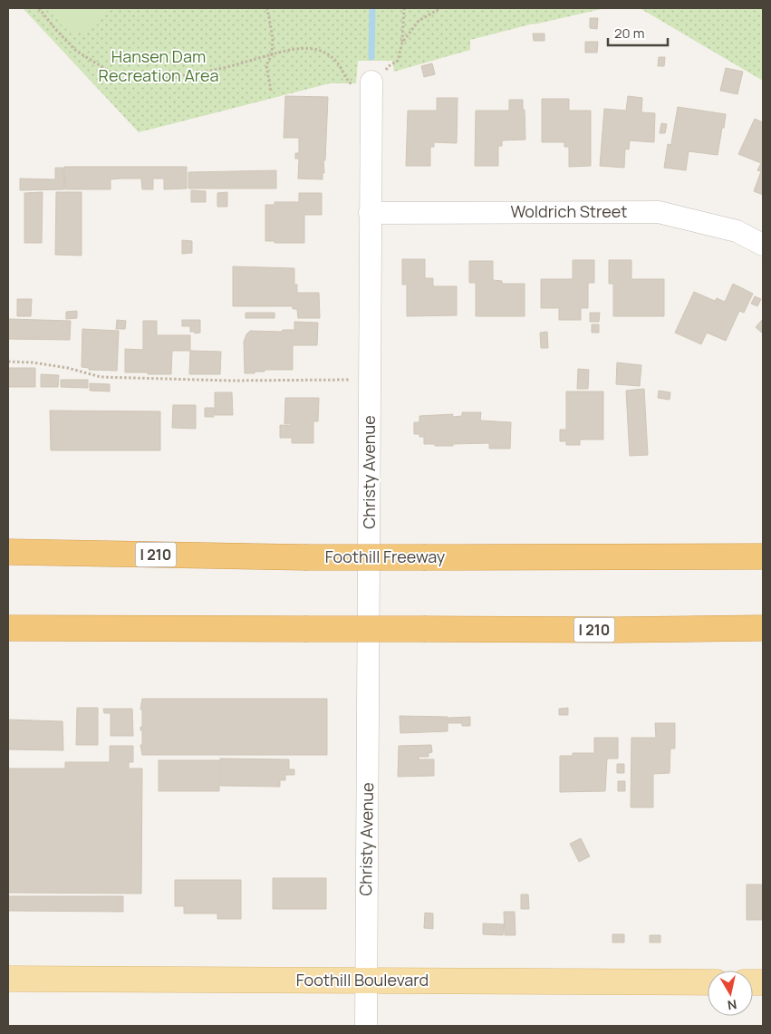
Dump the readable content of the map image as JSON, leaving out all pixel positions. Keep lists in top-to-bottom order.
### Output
{
  "streets": {
    "highway": ["I 210", "Foothill Freeway"],
    "main road": ["Foothill Boulevard"],
    "street": ["Woldrich Street", "Christy Avenue"]
  },
  "crossings": [
    ["Woldrich Street", "Christy Avenue"],
    ["Christy Avenue", "Foothill Boulevard"]
  ],
  "parks": ["Hansen Dam Recreation Area"],
  "scale_bar": "20 m",
  "north": "bottom"
}
